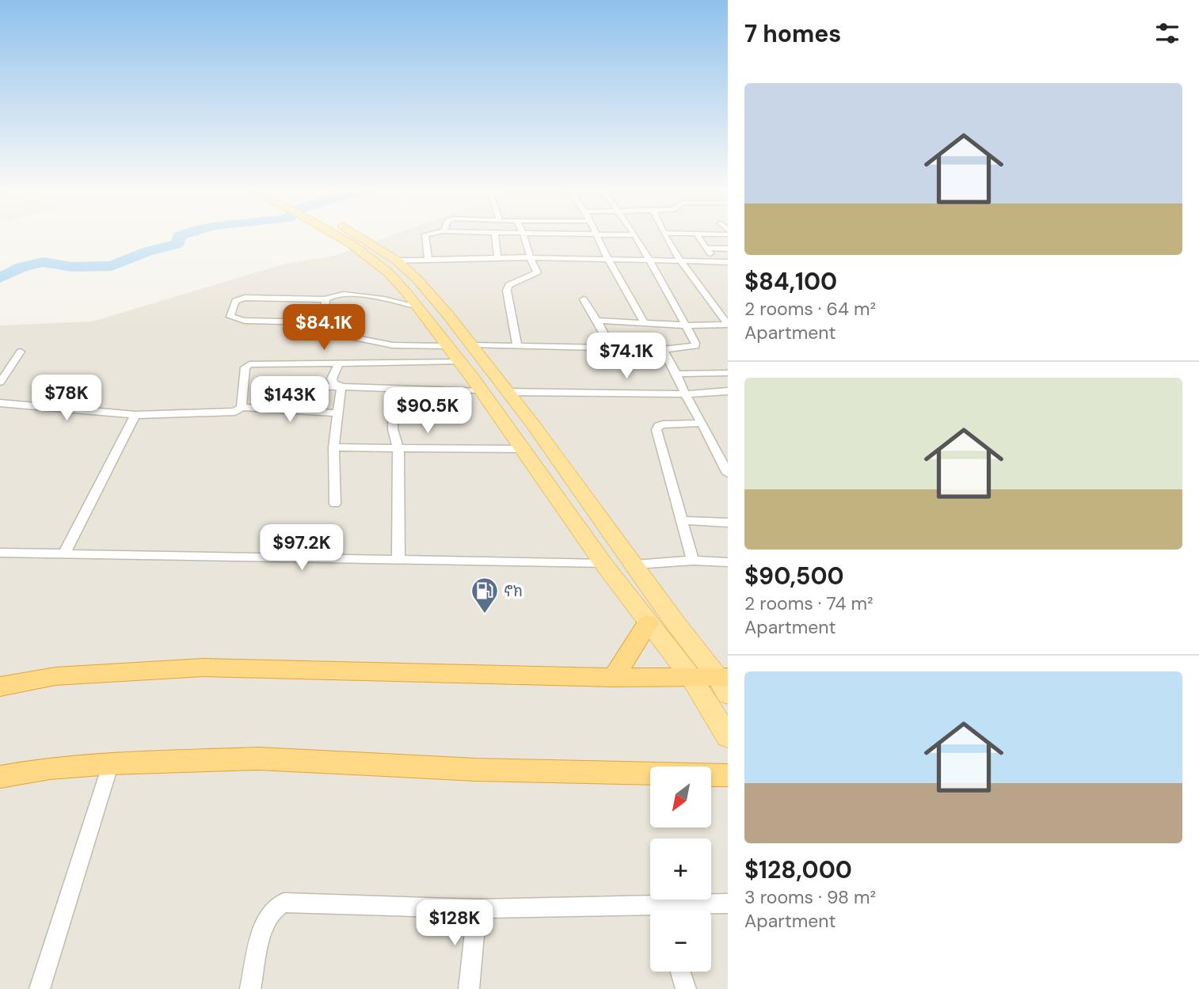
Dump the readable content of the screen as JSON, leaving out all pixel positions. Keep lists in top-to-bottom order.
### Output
{
  "places": {
    "fuel station": ["ኖክ"]
  },
  "north": "bottom left",
  "page": {
    "heading": "7 homes",
    "list": [
      {
        "name": "$84,100",
        "note": "2 rooms · 64 m² · Apartment"
      },
      {
        "name": "$90,500",
        "note": "2 rooms · 74 m² · Apartment"
      },
      {
        "name": "$128,000",
        "note": "3 rooms · 98 m² · Apartment"
      }
    ],
    "price": [
      "$84.1K",
      "$74.1K",
      "$78K",
      "$143K",
      "$90.5K",
      "$97.2K",
      "$128K"
    ],
    "map_buttons": ["+", "−"]
  }
}
